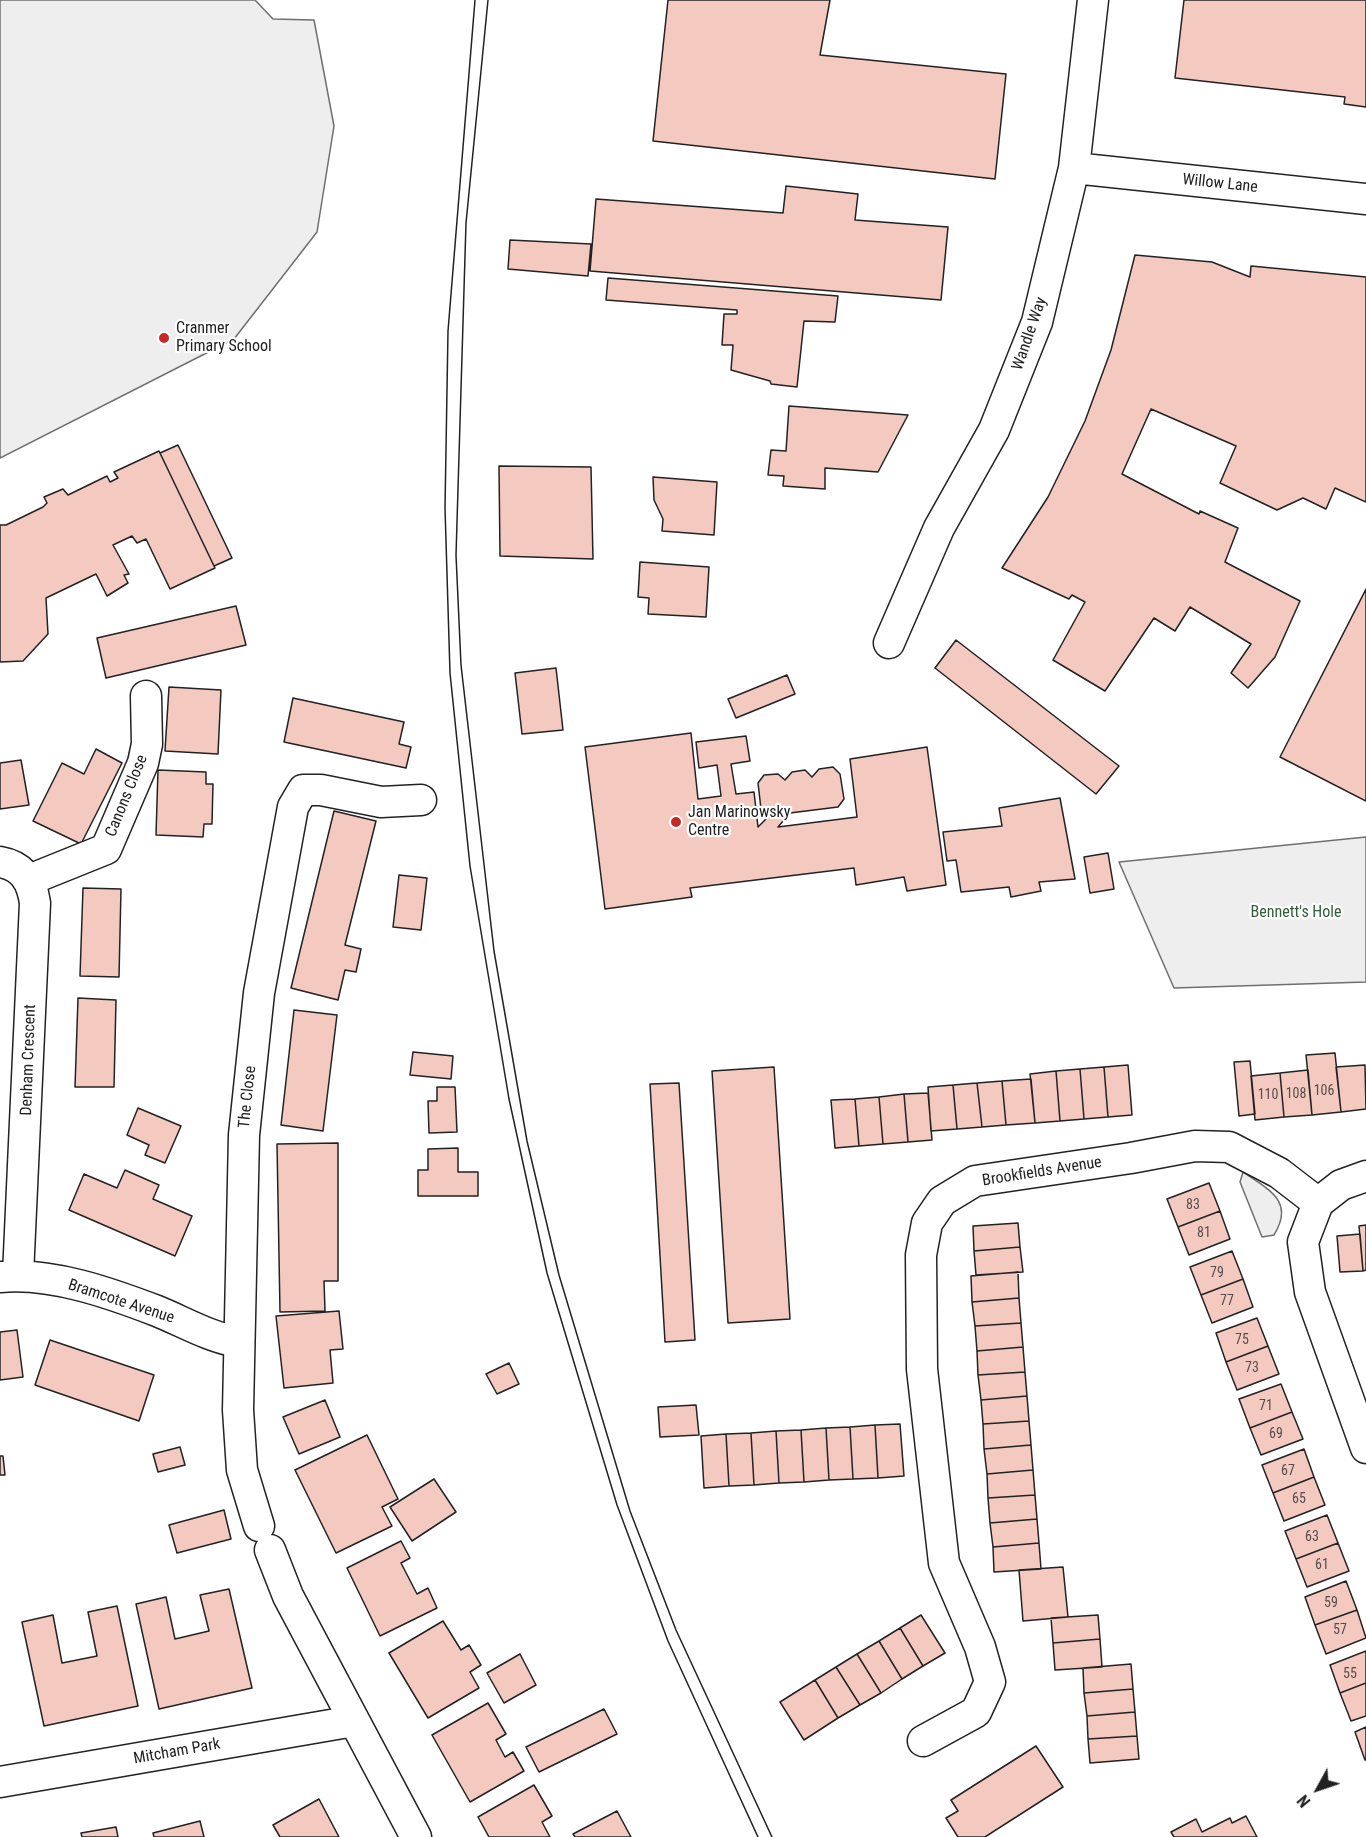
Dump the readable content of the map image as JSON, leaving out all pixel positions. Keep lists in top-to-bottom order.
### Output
{
  "streets": {
    "street": [
      "Willow Lane",
      "Wandle Way",
      "Canons Close",
      "Denham Crescent",
      "The Close",
      "Brookfields Avenue",
      "Bramcote Avenue",
      "Mitcham Park"
    ]
  },
  "crossings": [
    ["Willow Lane", "Wandle Way"],
    ["Canons Close", "Denham Crescent"],
    ["Denham Crescent", "Bramcote Avenue"],
    ["The Close", "Bramcote Avenue"],
    ["The Close", "Mitcham Park"]
  ],
  "parks": ["Bennett's Hole"],
  "places": ["Cranmer Primary School", "Jan Marinowsky Centre"],
  "house_numbers": [
    "106",
    "108",
    "110",
    "83",
    "81",
    "79",
    "77",
    "75",
    "73",
    "71",
    "69",
    "67",
    "65",
    "63",
    "61",
    "59",
    "57",
    "55"
  ],
  "north": "bottom left"
}
